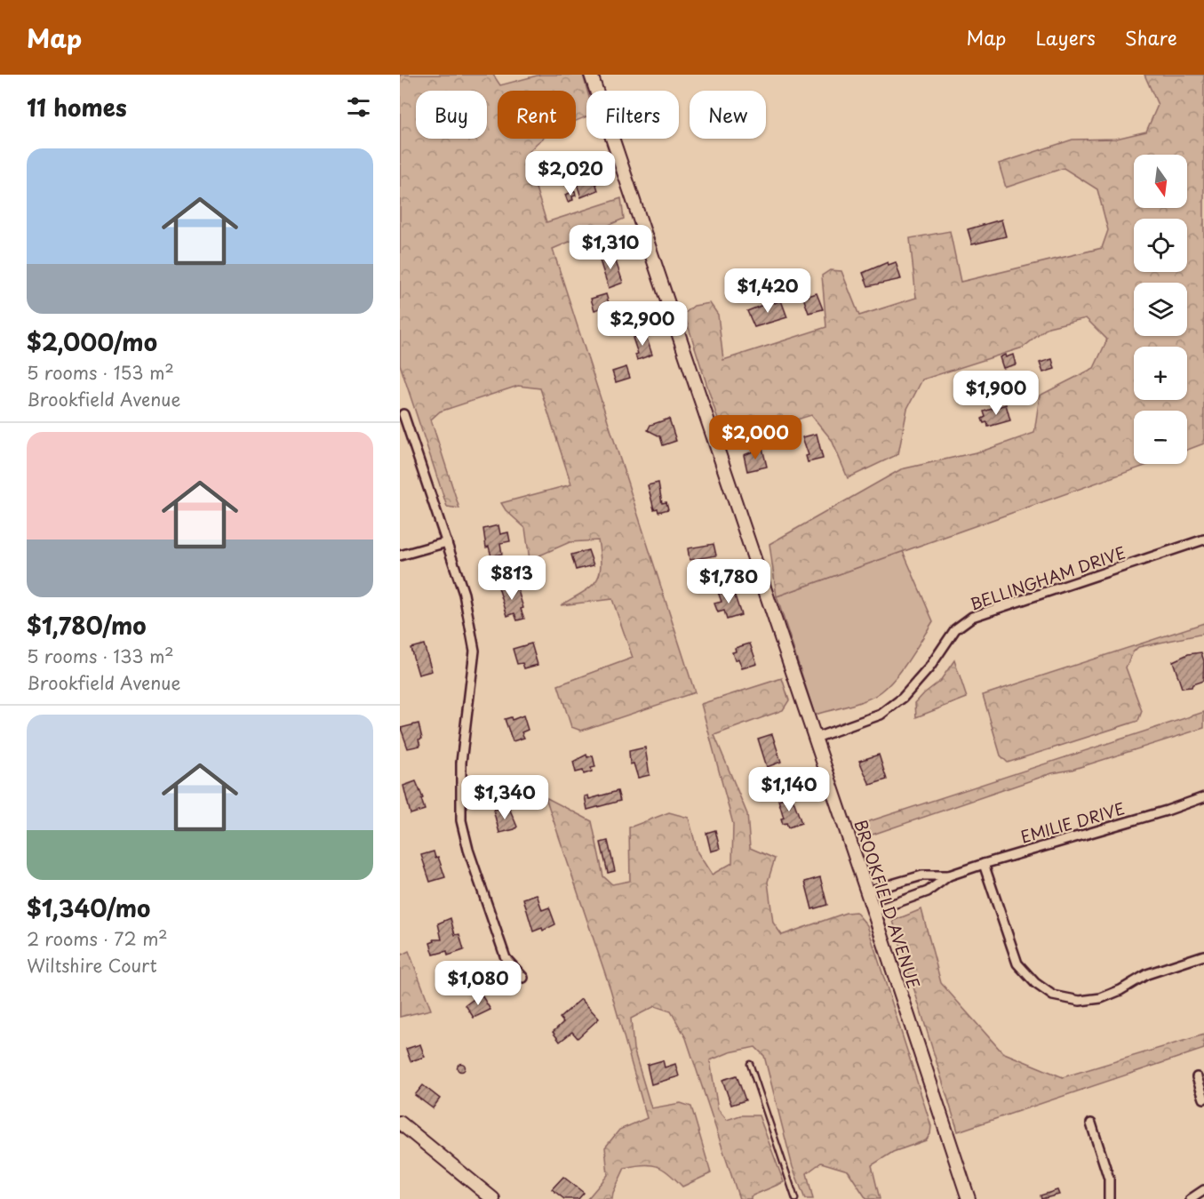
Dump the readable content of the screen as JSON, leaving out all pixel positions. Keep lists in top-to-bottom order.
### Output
{
  "streets": {
    "main road": ["BROOKFIELD AVENUE"],
    "street": ["BELLINGHAM DRIVE", "EMILIE DRIVE"]
  },
  "crossings": [
    ["BELLINGHAM DRIVE", "BROOKFIELD AVENUE"],
    ["EMILIE DRIVE", "BROOKFIELD AVENUE"]
  ],
  "north": "bottom",
  "page": {
    "header": "Map",
    "nav": ["Map", "Layers", "Share"],
    "heading": "11 homes",
    "chip": [
      "Buy",
      "Rent",
      "Filters",
      "New"
    ],
    "list": [
      {
        "name": "$2,000/mo",
        "note": "5 rooms · 153 m² · Brookfield Avenue"
      },
      {
        "name": "$1,780/mo",
        "note": "5 rooms · 133 m² · Brookfield Avenue"
      },
      {
        "name": "$1,340/mo",
        "note": "2 rooms · 72 m² · Wiltshire Court"
      }
    ],
    "price": [
      "$2,020",
      "$1,310",
      "$1,420",
      "$2,900",
      "$1,900",
      "$2,000",
      "$813",
      "$1,780",
      "$1,140",
      "$1,340",
      "$1,080"
    ],
    "map_buttons": ["+", "−"]
  }
}
